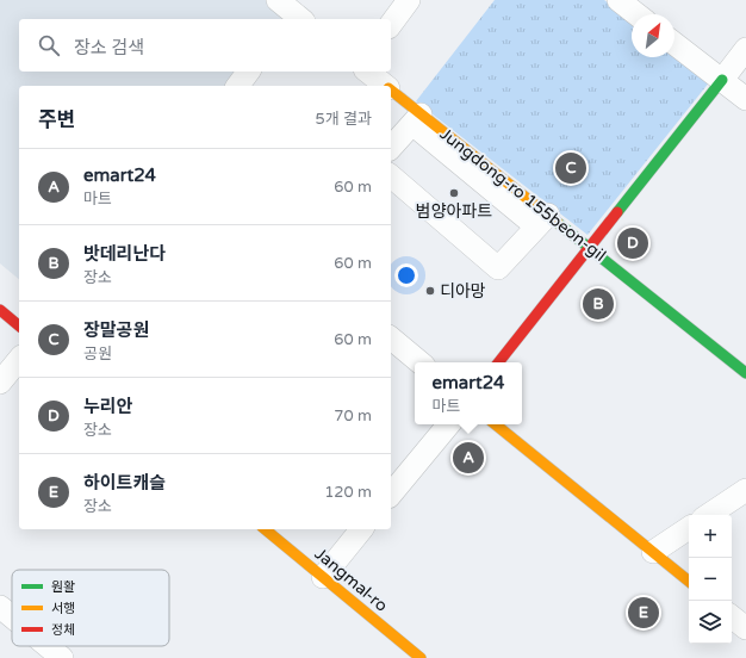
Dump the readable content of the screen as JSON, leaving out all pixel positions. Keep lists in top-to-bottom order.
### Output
{
  "streets": {
    "street": ["Jungdong-ro 155beon-gil", "Jangmal-ro"]
  },
  "places": ["범양아파트", "디아망"],
  "legend": ["원활", "서행", "정체"],
  "north": "top right",
  "page": {
    "search": "장소 검색",
    "heading": ["주변", "5개 결과"],
    "list": [
      {
        "mark": "A",
        "name": "emart24",
        "note": "마트",
        "value": "60 m"
      },
      {
        "mark": "B",
        "name": "밧데리난다",
        "note": "장소",
        "value": "60 m"
      },
      {
        "mark": "C",
        "name": "장말공원",
        "note": "공원",
        "value": "60 m"
      },
      {
        "mark": "D",
        "name": "누리안",
        "note": "장소",
        "value": "70 m"
      },
      {
        "mark": "E",
        "name": "하이트캐슬",
        "note": "장소",
        "value": "120 m"
      }
    ],
    "pins": [
      "C",
      "D",
      "B",
      "A",
      "E"
    ],
    "popup": ["emart24", "마트"],
    "map_buttons": ["+", "−"]
  }
}
